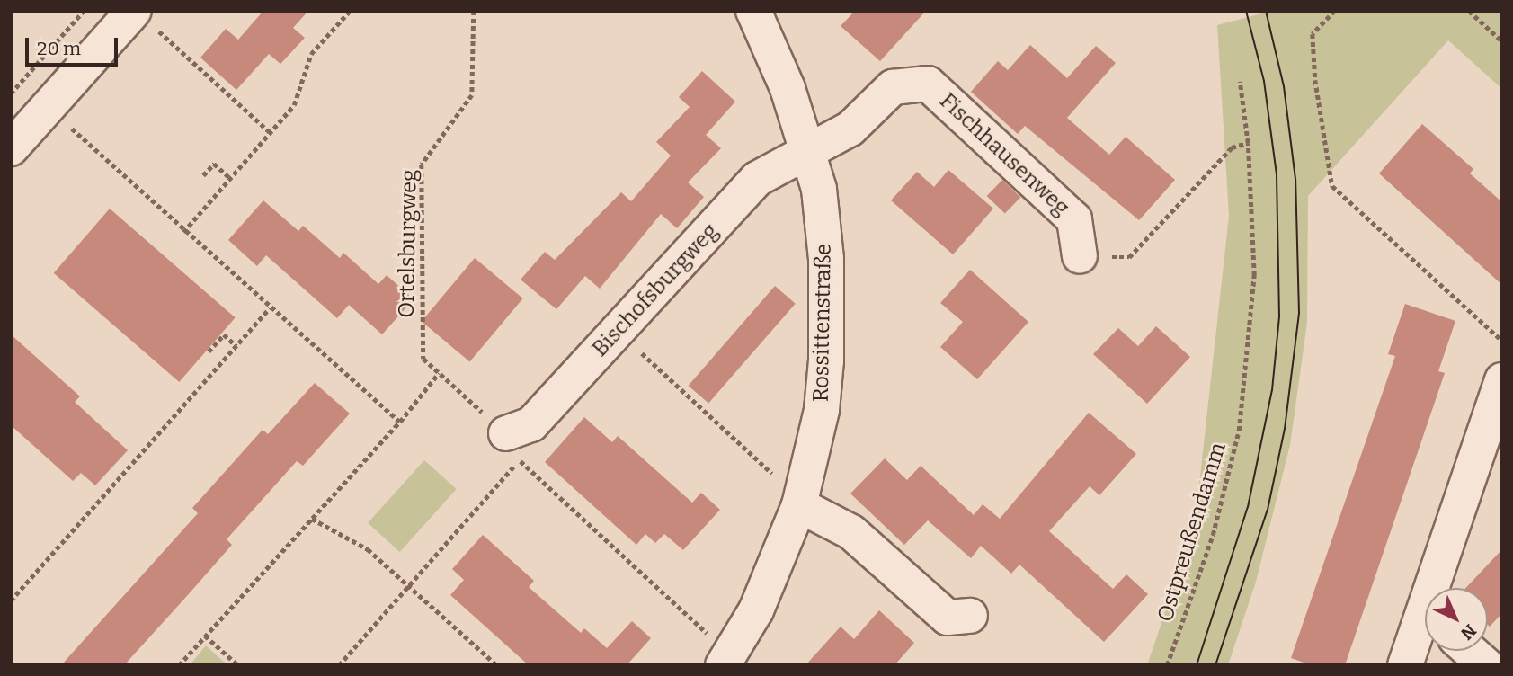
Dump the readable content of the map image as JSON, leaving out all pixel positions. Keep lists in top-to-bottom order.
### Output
{
  "streets": {
    "street": ["Fischhausenweg", "Bischofsburgweg", "Rossittenstraße"],
    "path": ["Ortelsburgweg", "Ostpreußendamm"]
  },
  "crossings": [
    ["Fischhausenweg", "Bischofsburgweg"],
    ["Fischhausenweg", "Rossittenstraße"],
    ["Ortelsburgweg", "Bischofsburgweg"],
    ["Ortelsburgweg", "Rossittenstraße"],
    ["Bischofsburgweg", "Rossittenstraße"]
  ],
  "scale_bar": "20 m",
  "north": "bottom right"
}
